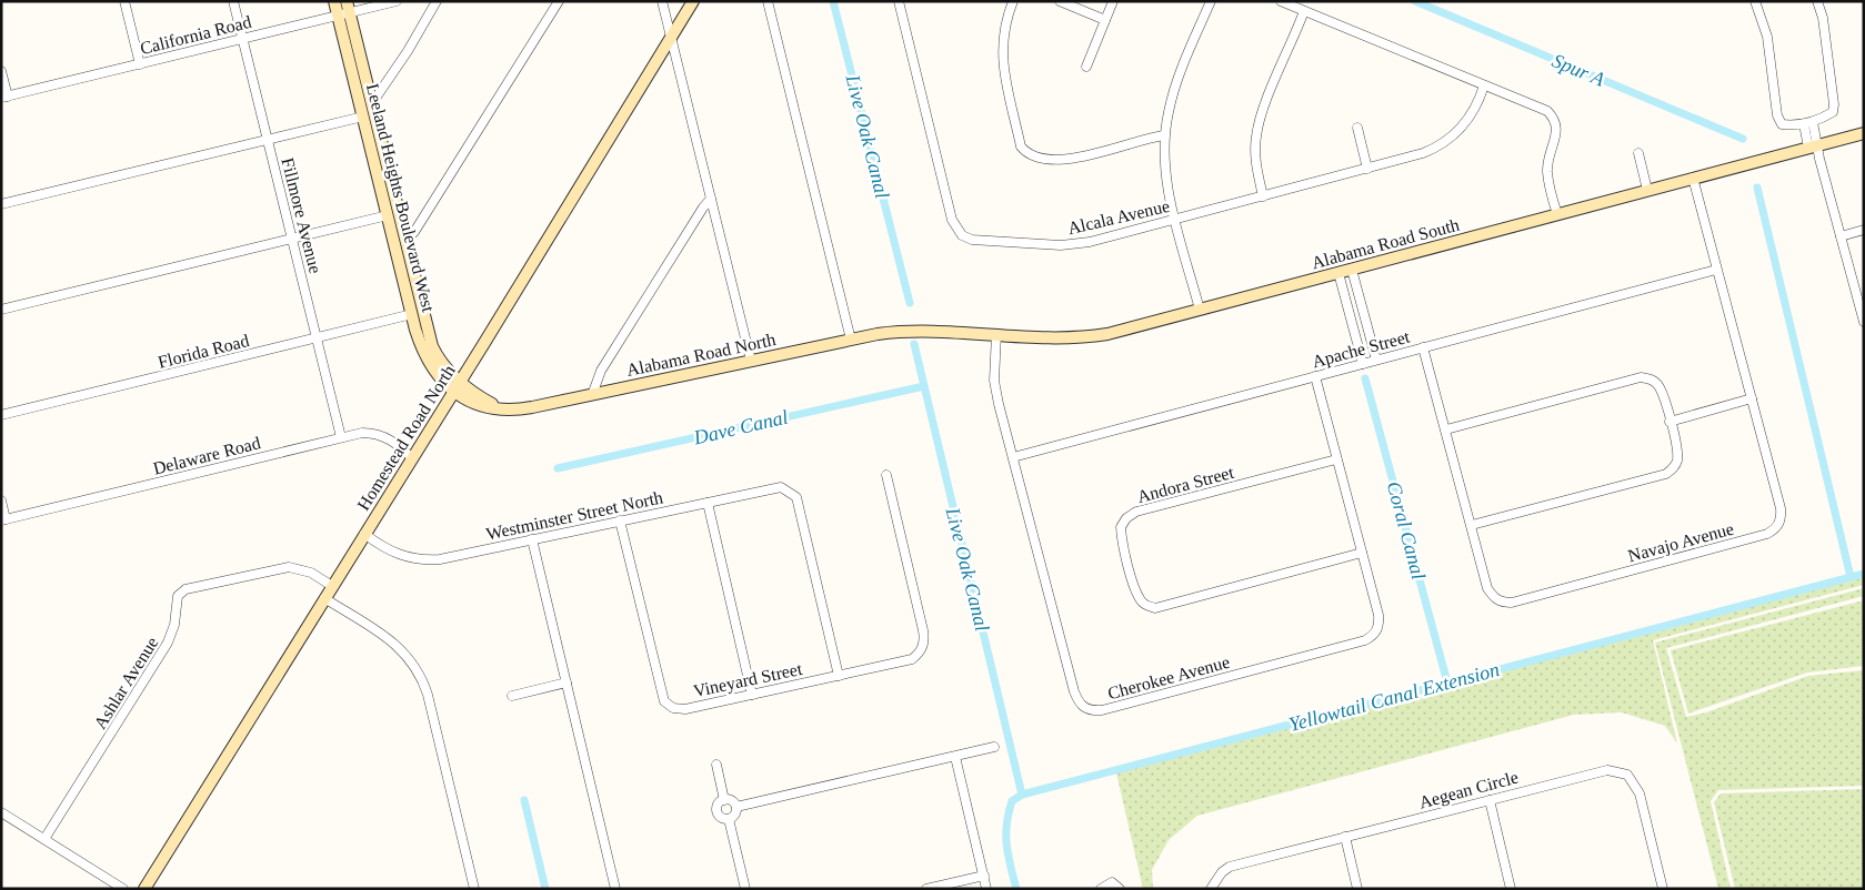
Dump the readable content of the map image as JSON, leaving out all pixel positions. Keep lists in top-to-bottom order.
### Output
{
  "streets": {
    "main road": [
      "Leeland Heights Boulevard West",
      "Alabama Road South",
      "Alabama Road North",
      "Homestead Road North"
    ],
    "street": [
      "California Road",
      "Fillmore Avenue",
      "Alcala Avenue",
      "Apache Street",
      "Florida Road",
      "Delaware Road",
      "Andora Street",
      "Westminster Street North",
      "Navajo Avenue",
      "Cherokee Avenue",
      "Vineyard Street",
      "Ashlar Avenue",
      "Aegean Circle"
    ]
  },
  "crossings": [
    ["California Road", "Leeland Heights Boulevard West"],
    ["California Road", "Fillmore Avenue"],
    ["Leeland Heights Boulevard West", "Florida Road"],
    ["Leeland Heights Boulevard West", "Alabama Road North"],
    ["Leeland Heights Boulevard West", "Homestead Road North"],
    ["Fillmore Avenue", "Florida Road"],
    ["Fillmore Avenue", "Delaware Road"],
    ["Alabama Road South", "Alabama Road North"],
    ["Alabama Road South", "Navajo Avenue"],
    ["Alabama Road South", "Cherokee Avenue"],
    ["Apache Street", "Navajo Avenue"],
    ["Apache Street", "Cherokee Avenue"],
    ["Alabama Road North", "Homestead Road North"],
    ["Homestead Road North", "Delaware Road"],
    ["Homestead Road North", "Westminster Street North"],
    ["Homestead Road North", "Ashlar Avenue"],
    ["Andora Street", "Cherokee Avenue"],
    ["Westminster Street North", "Vineyard Street"]
  ],
  "water": [
    "Spur A",
    "Live Oak Canal",
    "Dave Canal",
    "Coral Canal",
    "Yellowtail Canal Extension"
  ]
}
